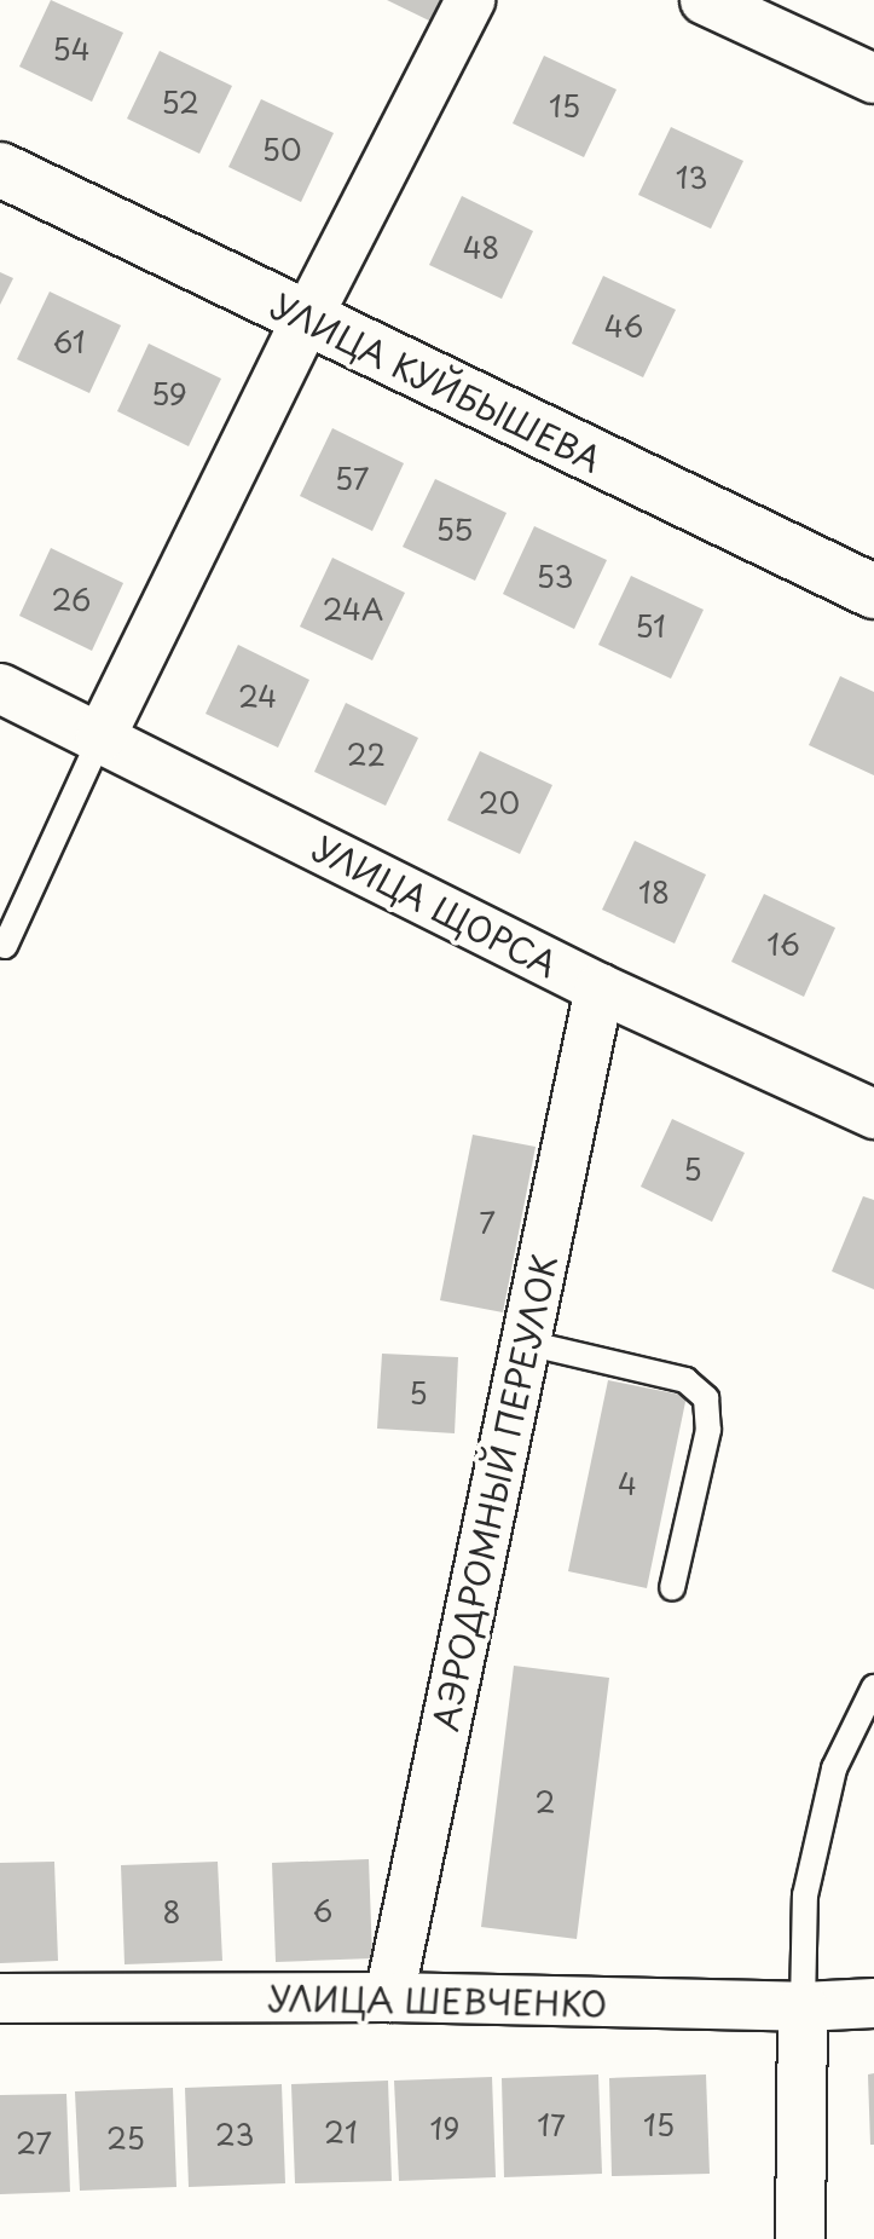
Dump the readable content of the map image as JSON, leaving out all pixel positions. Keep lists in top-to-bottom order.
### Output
{
  "streets": {
    "street": [
      "УЛИЦА КУЙБЫШЕВА",
      "УЛИЦА ЩОРСА",
      "АЭРОДРОМНЫЙ ПЕРЕУЛОК",
      "УЛИЦА ШЕВЧЕНКО"
    ]
  },
  "crossings": [
    ["УЛИЦА ЩОРСА", "АЭРОДРОМНЫЙ ПЕРЕУЛОК"],
    ["АЭРОДРОМНЫЙ ПЕРЕУЛОК", "УЛИЦА ШЕВЧЕНКО"]
  ],
  "house_numbers": [
    "54",
    "52",
    "15",
    "50",
    "13",
    "48",
    "46",
    "61",
    "59",
    "57",
    "55",
    "53",
    "26",
    "24А",
    "51",
    "24",
    "22",
    "20",
    "18",
    "16",
    "5",
    "7",
    "5",
    "4",
    "2",
    "6",
    "8",
    "17",
    "15",
    "19",
    "21",
    "23",
    "25",
    "27"
  ]
}
